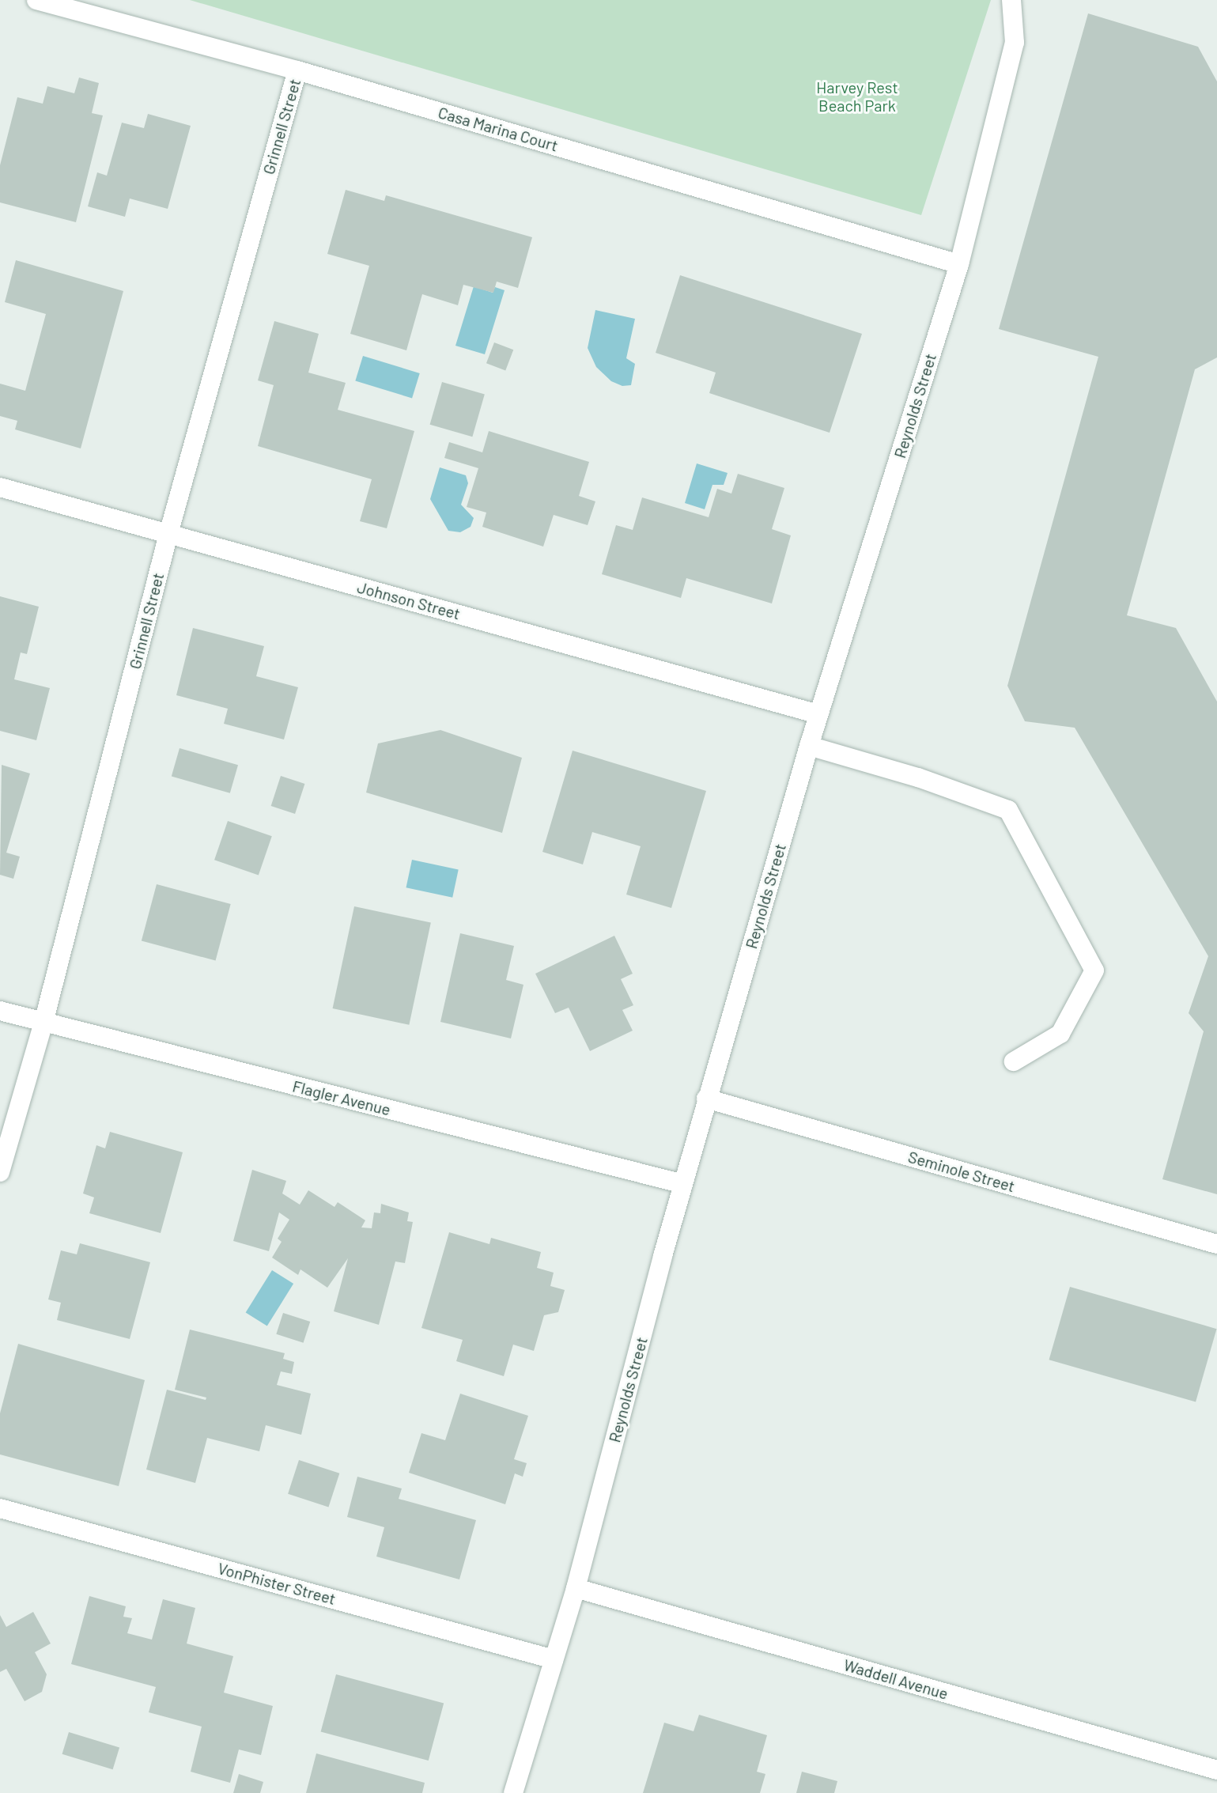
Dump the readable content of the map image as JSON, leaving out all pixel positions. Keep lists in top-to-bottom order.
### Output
{
  "streets": {
    "street": [
      "Grinnell Street",
      "Casa Marina Court",
      "Reynolds Street",
      "Johnson Street",
      "Flagler Avenue",
      "Seminole Street",
      "VonPhister Street",
      "Waddell Avenue"
    ]
  },
  "crossings": [
    ["Grinnell Street", "Casa Marina Court"],
    ["Grinnell Street", "Johnson Street"],
    ["Grinnell Street", "Flagler Avenue"],
    ["Casa Marina Court", "Reynolds Street"],
    ["Reynolds Street", "Johnson Street"],
    ["Reynolds Street", "Flagler Avenue"],
    ["Reynolds Street", "Seminole Street"],
    ["Reynolds Street", "VonPhister Street"],
    ["Reynolds Street", "Waddell Avenue"]
  ],
  "parks": ["Harvey Rest Beach Park"]
}
